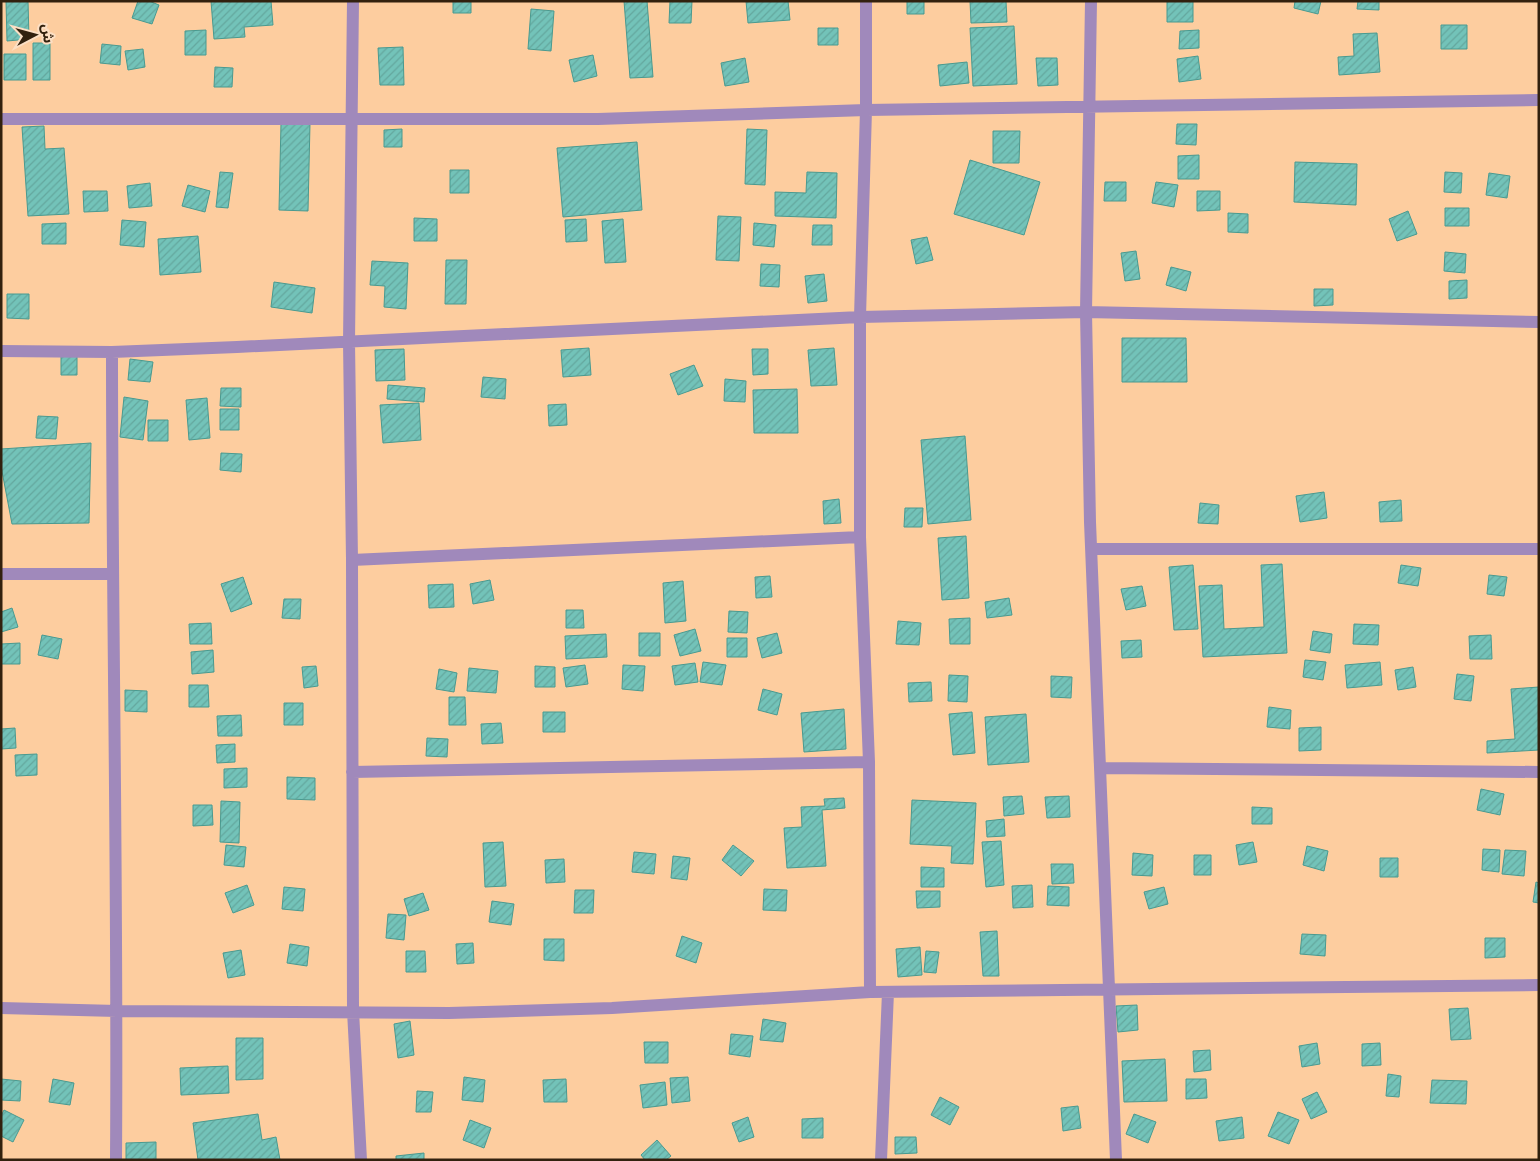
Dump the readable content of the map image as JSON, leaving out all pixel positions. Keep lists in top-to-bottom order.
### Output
{
  "north": "right"
}
